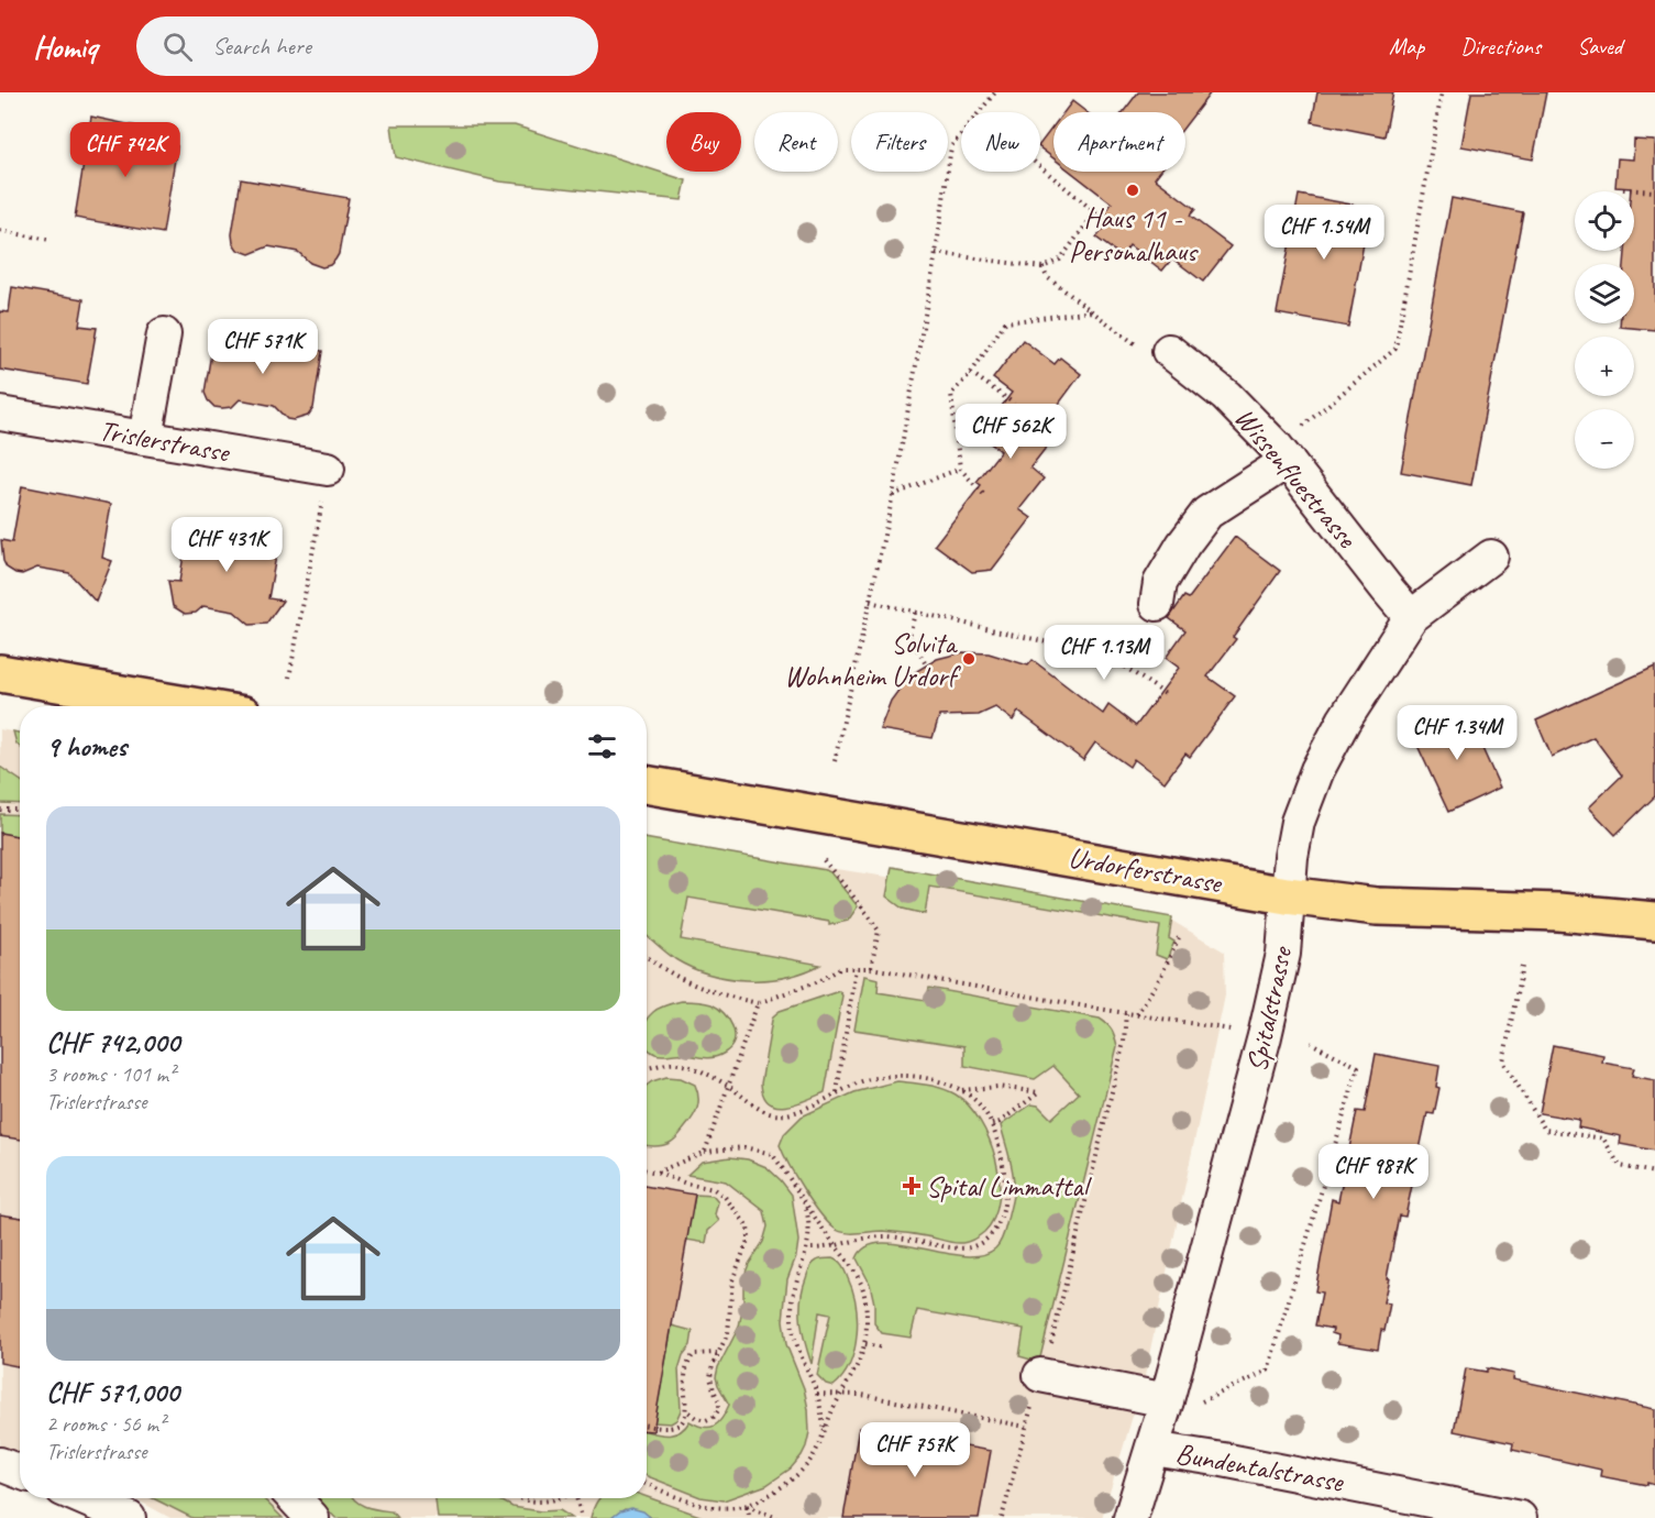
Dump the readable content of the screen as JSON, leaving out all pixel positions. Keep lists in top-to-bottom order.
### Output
{
  "streets": {
    "main road": ["Urdorferstrasse"],
    "street": [
      "Trislerstrasse",
      "Wissenfluestrasse",
      "Spitalstrasse",
      "Bundentalstrasse"
    ]
  },
  "crossings": [
    ["Wissenfluestrasse", "Spitalstrasse"],
    ["Urdorferstrasse", "Spitalstrasse"],
    ["Spitalstrasse", "Bundentalstrasse"]
  ],
  "places": {
    "other": ["Haus 11 - Personalhaus", "Solvita Wohnheim Urdorf"],
    "health": ["Spital Limmattal"]
  },
  "page": {
    "header": "Homiq",
    "search": "Search here",
    "nav": ["Map", "Directions", "Saved"],
    "chip": [
      "Buy",
      "Rent",
      "Filters",
      "New",
      "Apartment"
    ],
    "price": [
      "CHF 742K",
      "CHF 1.54M",
      "CHF 571K",
      "CHF 562K",
      "CHF 431K",
      "CHF 1.13M",
      "CHF 1.34M",
      "CHF 987K",
      "CHF 757K"
    ],
    "map_buttons": ["+", "−"],
    "heading": "9 homes",
    "list": [
      {
        "name": "CHF 742,000",
        "note": "3 rooms · 101 m² · Trislerstrasse"
      },
      {
        "name": "CHF 571,000",
        "note": "2 rooms · 56 m² · Trislerstrasse"
      }
    ]
  }
}
